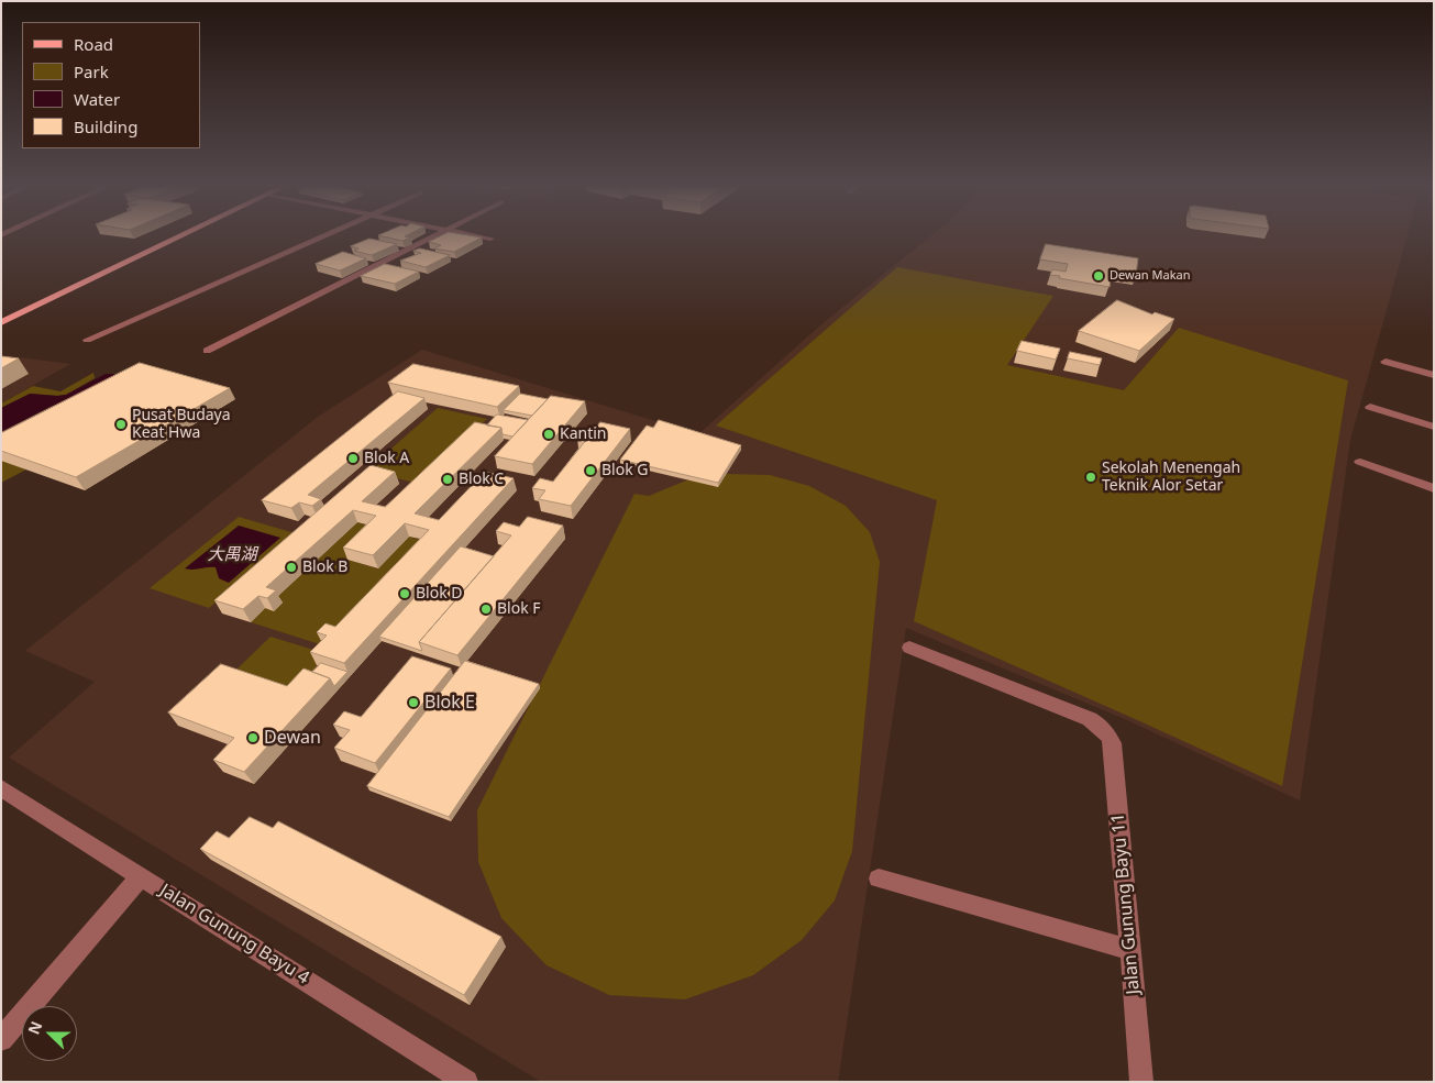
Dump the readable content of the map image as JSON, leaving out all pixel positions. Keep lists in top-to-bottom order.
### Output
{
  "streets": {
    "street": ["Jalan Gunung Bayu 11", "Jalan Gunung Bayu 4"]
  },
  "water": ["大禺湖"],
  "places": [
    "Dewan Makan",
    "Pusat Budaya Keat Hwa",
    "Kantin",
    "Blok A",
    "Blok G",
    "Sekolah Menengah Teknik Alor Setar",
    "Blok C",
    "Blok B",
    "Blok D",
    "Blok F",
    "Blok E",
    "Dewan"
  ],
  "legend": [
    "Road",
    "Park",
    "Water",
    "Building"
  ],
  "north": "left"
}
